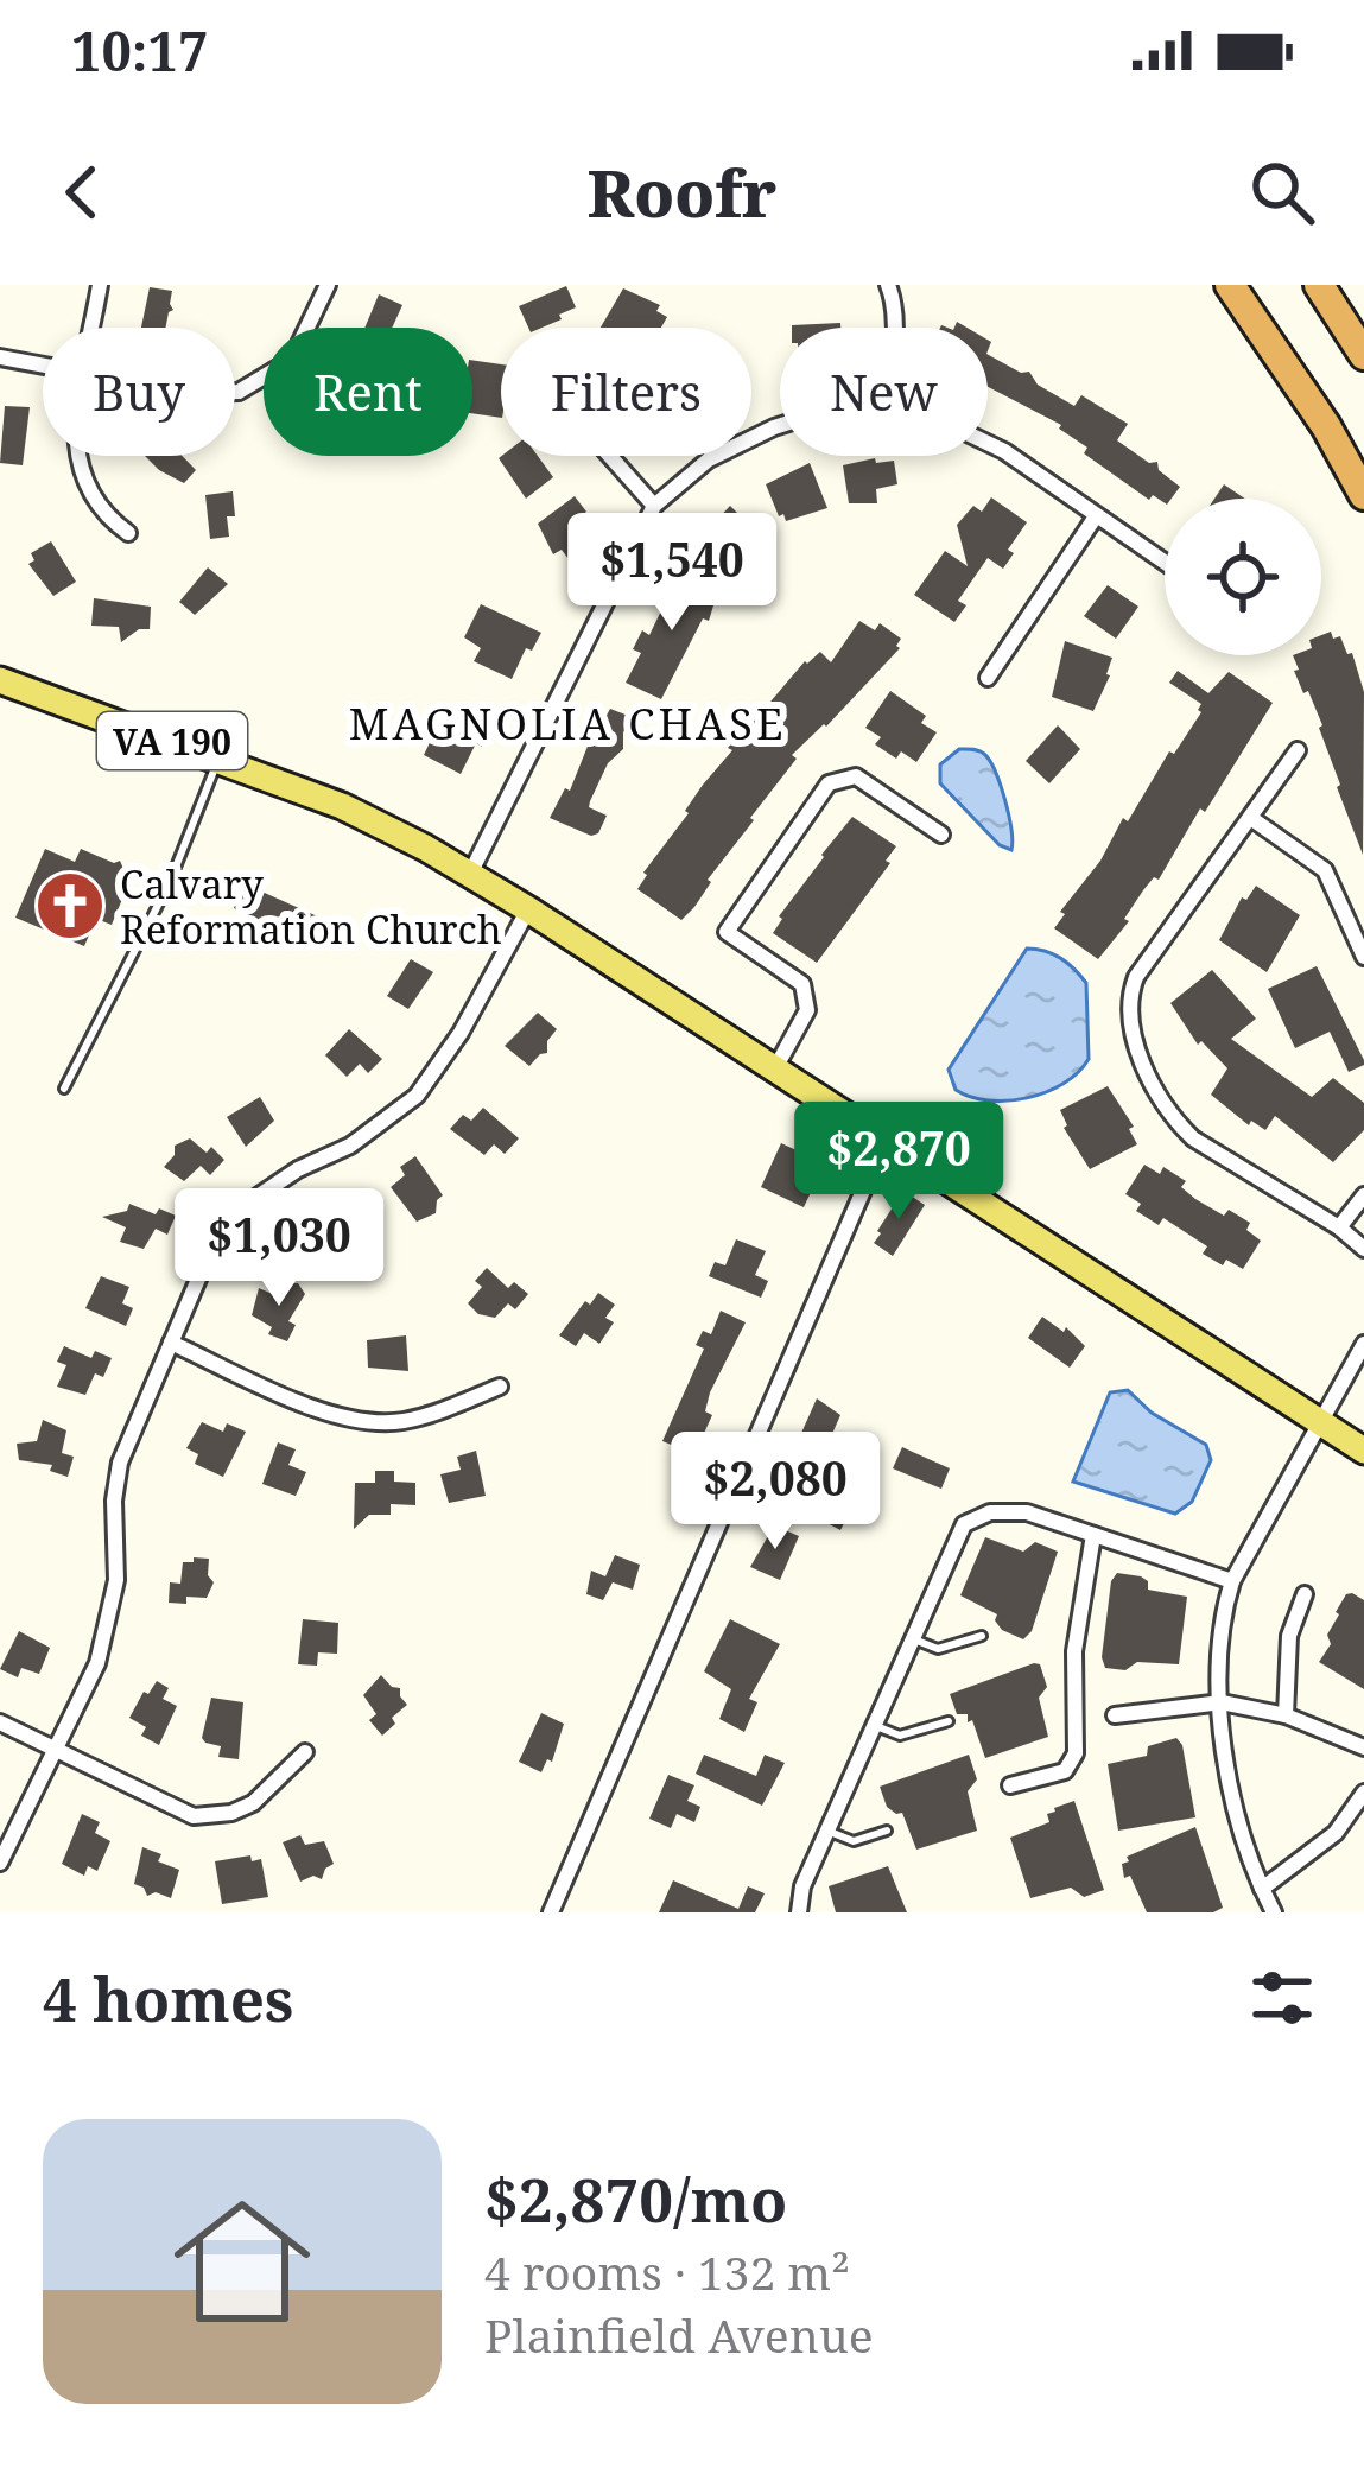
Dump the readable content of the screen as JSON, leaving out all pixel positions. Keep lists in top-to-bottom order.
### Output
{
  "streets": {
    "main road": ["VA 190"]
  },
  "districts": ["MAGNOLIA CHASE"],
  "places": {
    "church": ["Calvary Reformation Church"]
  },
  "page": {
    "status": "10:17",
    "header": "Roofr",
    "chip": [
      "Buy",
      "Rent",
      "Filters",
      "New"
    ],
    "price": [
      "$1,540",
      "$2,870",
      "$1,030",
      "$2,080"
    ],
    "heading": "4 homes",
    "list": [
      {
        "name": "$2,870/mo",
        "note": "4 rooms · 132 m² · Plainfield Avenue"
      }
    ]
  }
}
